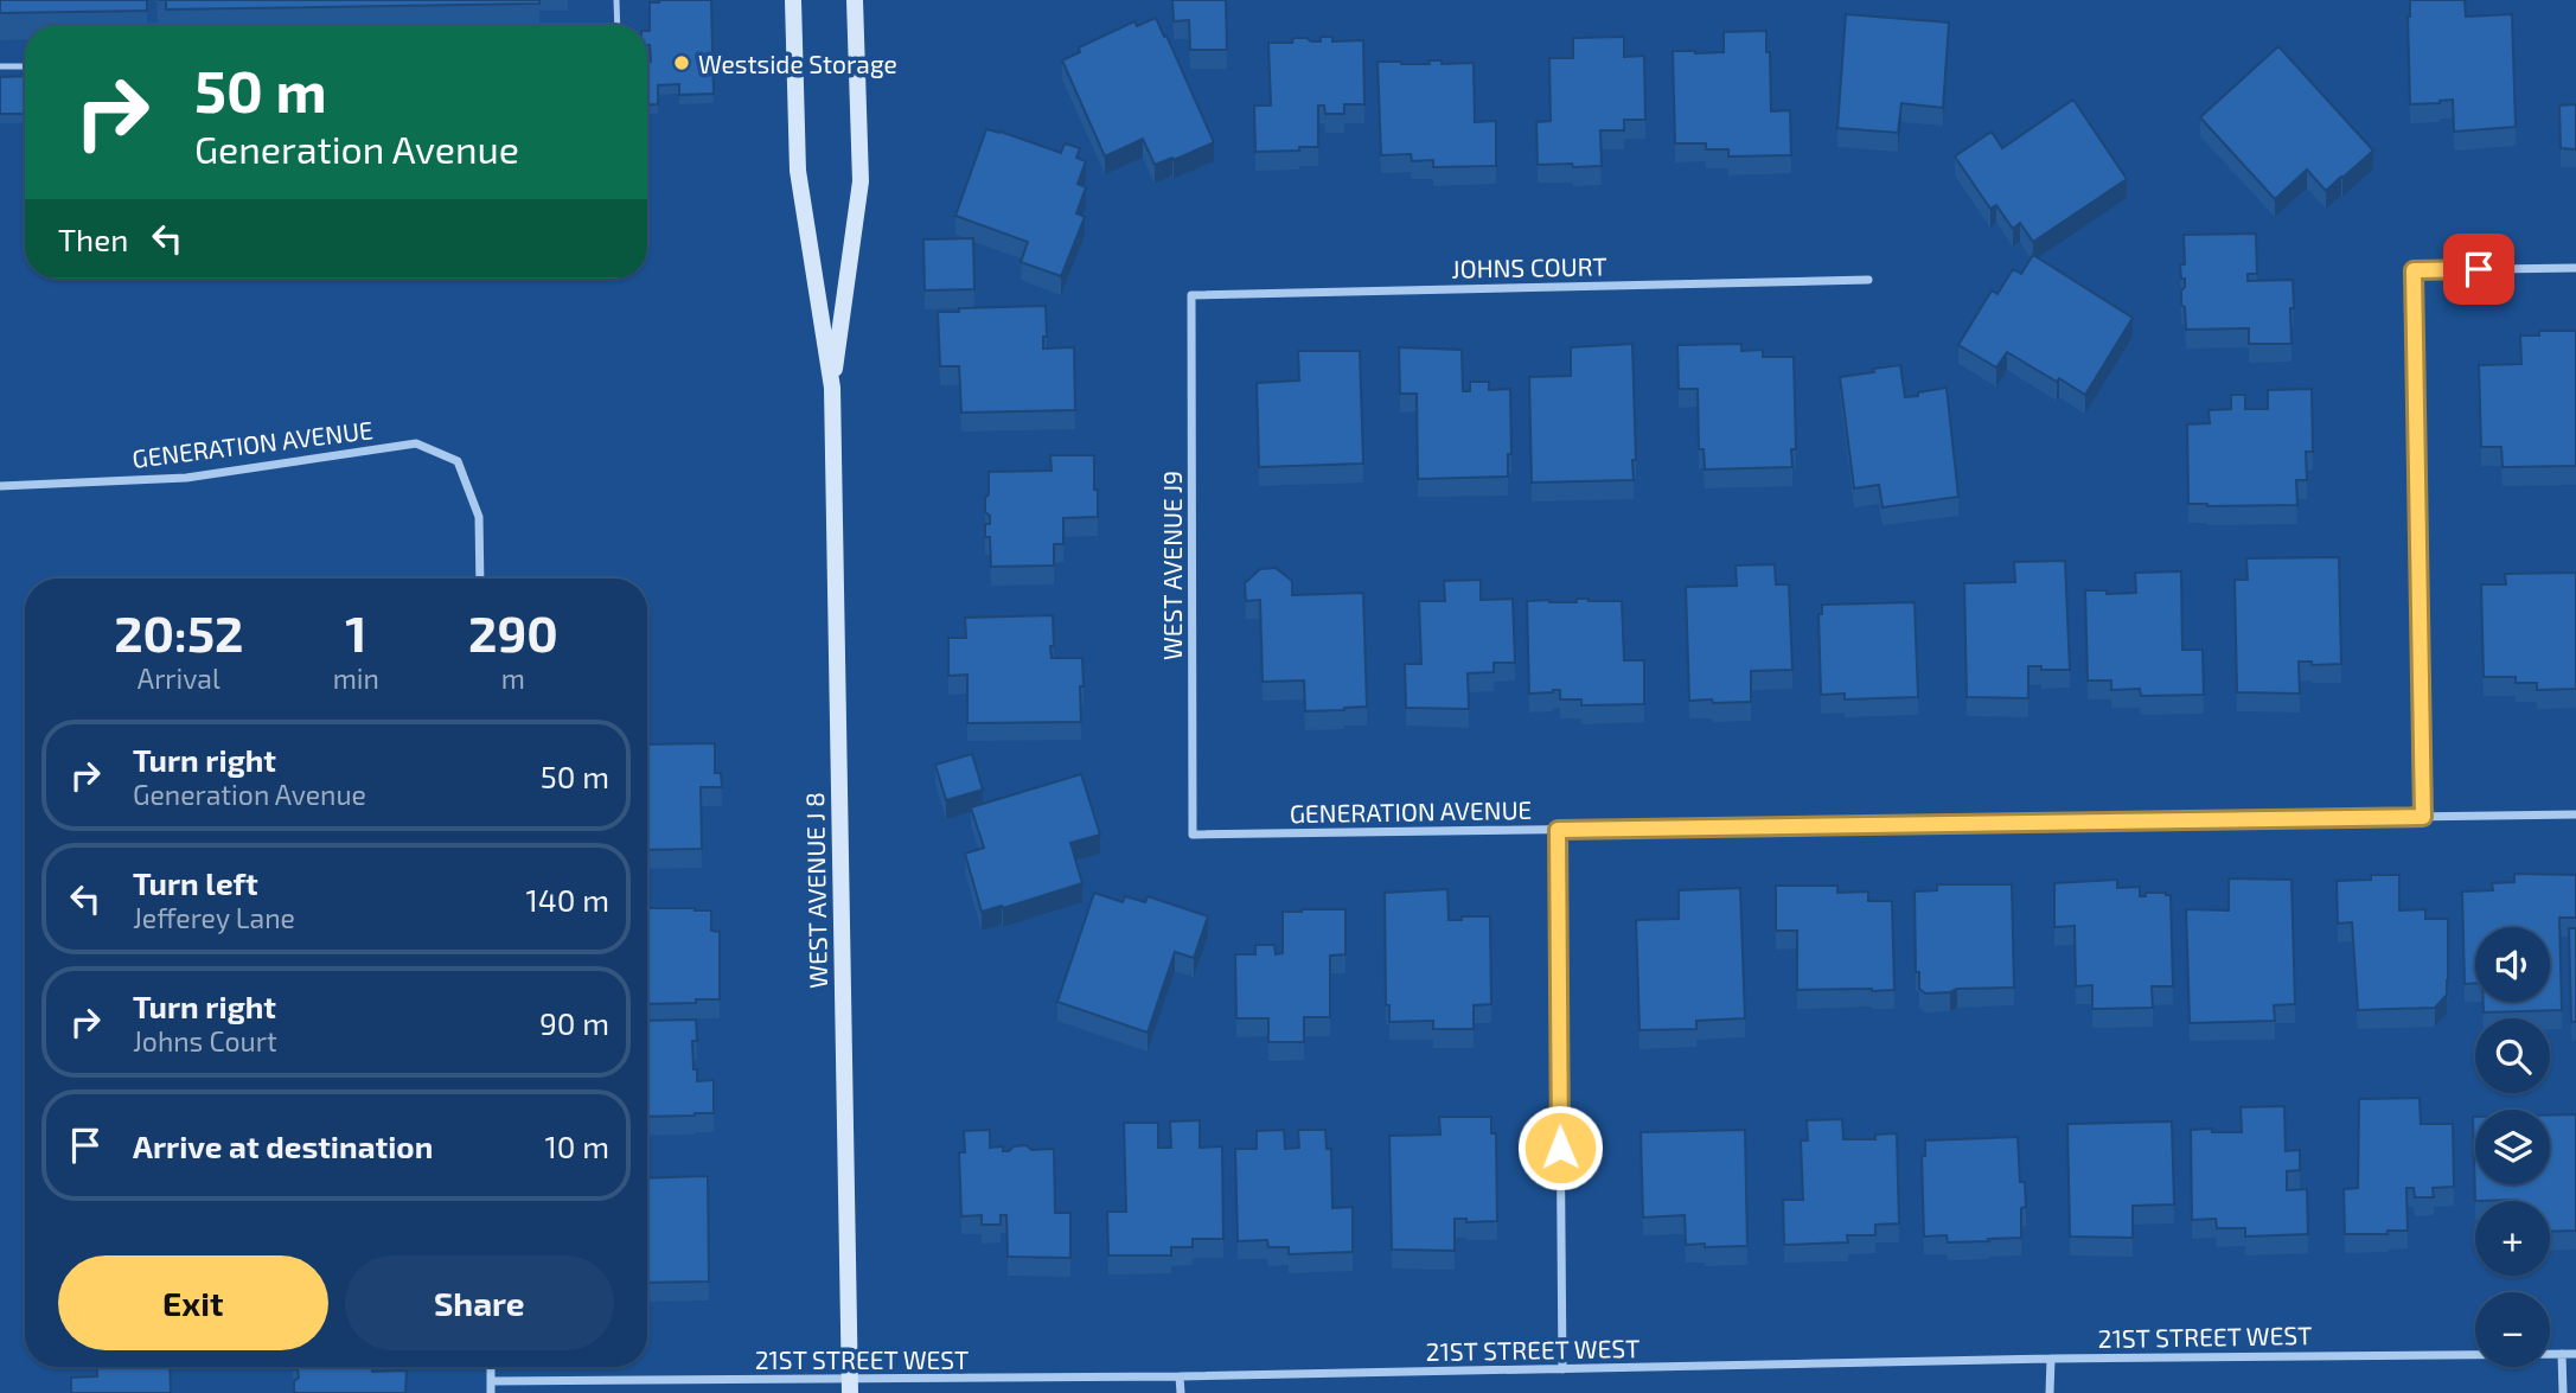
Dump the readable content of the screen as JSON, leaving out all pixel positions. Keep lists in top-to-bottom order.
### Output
{
  "streets": {
    "street": [
      "JOHNS COURT",
      "GENERATION AVENUE",
      "WEST AVENUE J9",
      "WEST AVENUE J 8",
      "21ST STREET WEST"
    ]
  },
  "crossings": [
    ["JOHNS COURT", "WEST AVENUE J9"],
    ["GENERATION AVENUE", "WEST AVENUE J9"],
    ["WEST AVENUE J 8", "21ST STREET WEST"]
  ],
  "places": ["Westside Storage"],
  "page": {
    "turn": ["50 m", "Generation Avenue"],
    "then": "Then",
    "eta": [
      "20:52",
      "Arrival",
      "1",
      "min",
      "290",
      "m"
    ],
    "list": [
      {
        "name": "Turn right",
        "note": "Generation Avenue",
        "value": "50 m"
      },
      {
        "name": "Turn left",
        "note": "Jefferey Lane",
        "value": "140 m"
      },
      {
        "name": "Turn right",
        "note": "Johns Court",
        "value": "90 m"
      },
      {
        "name": "Arrive at destination",
        "value": "10 m"
      }
    ],
    "map_buttons": ["+", "−"],
    "buttons": ["Exit", "Share"]
  }
}
